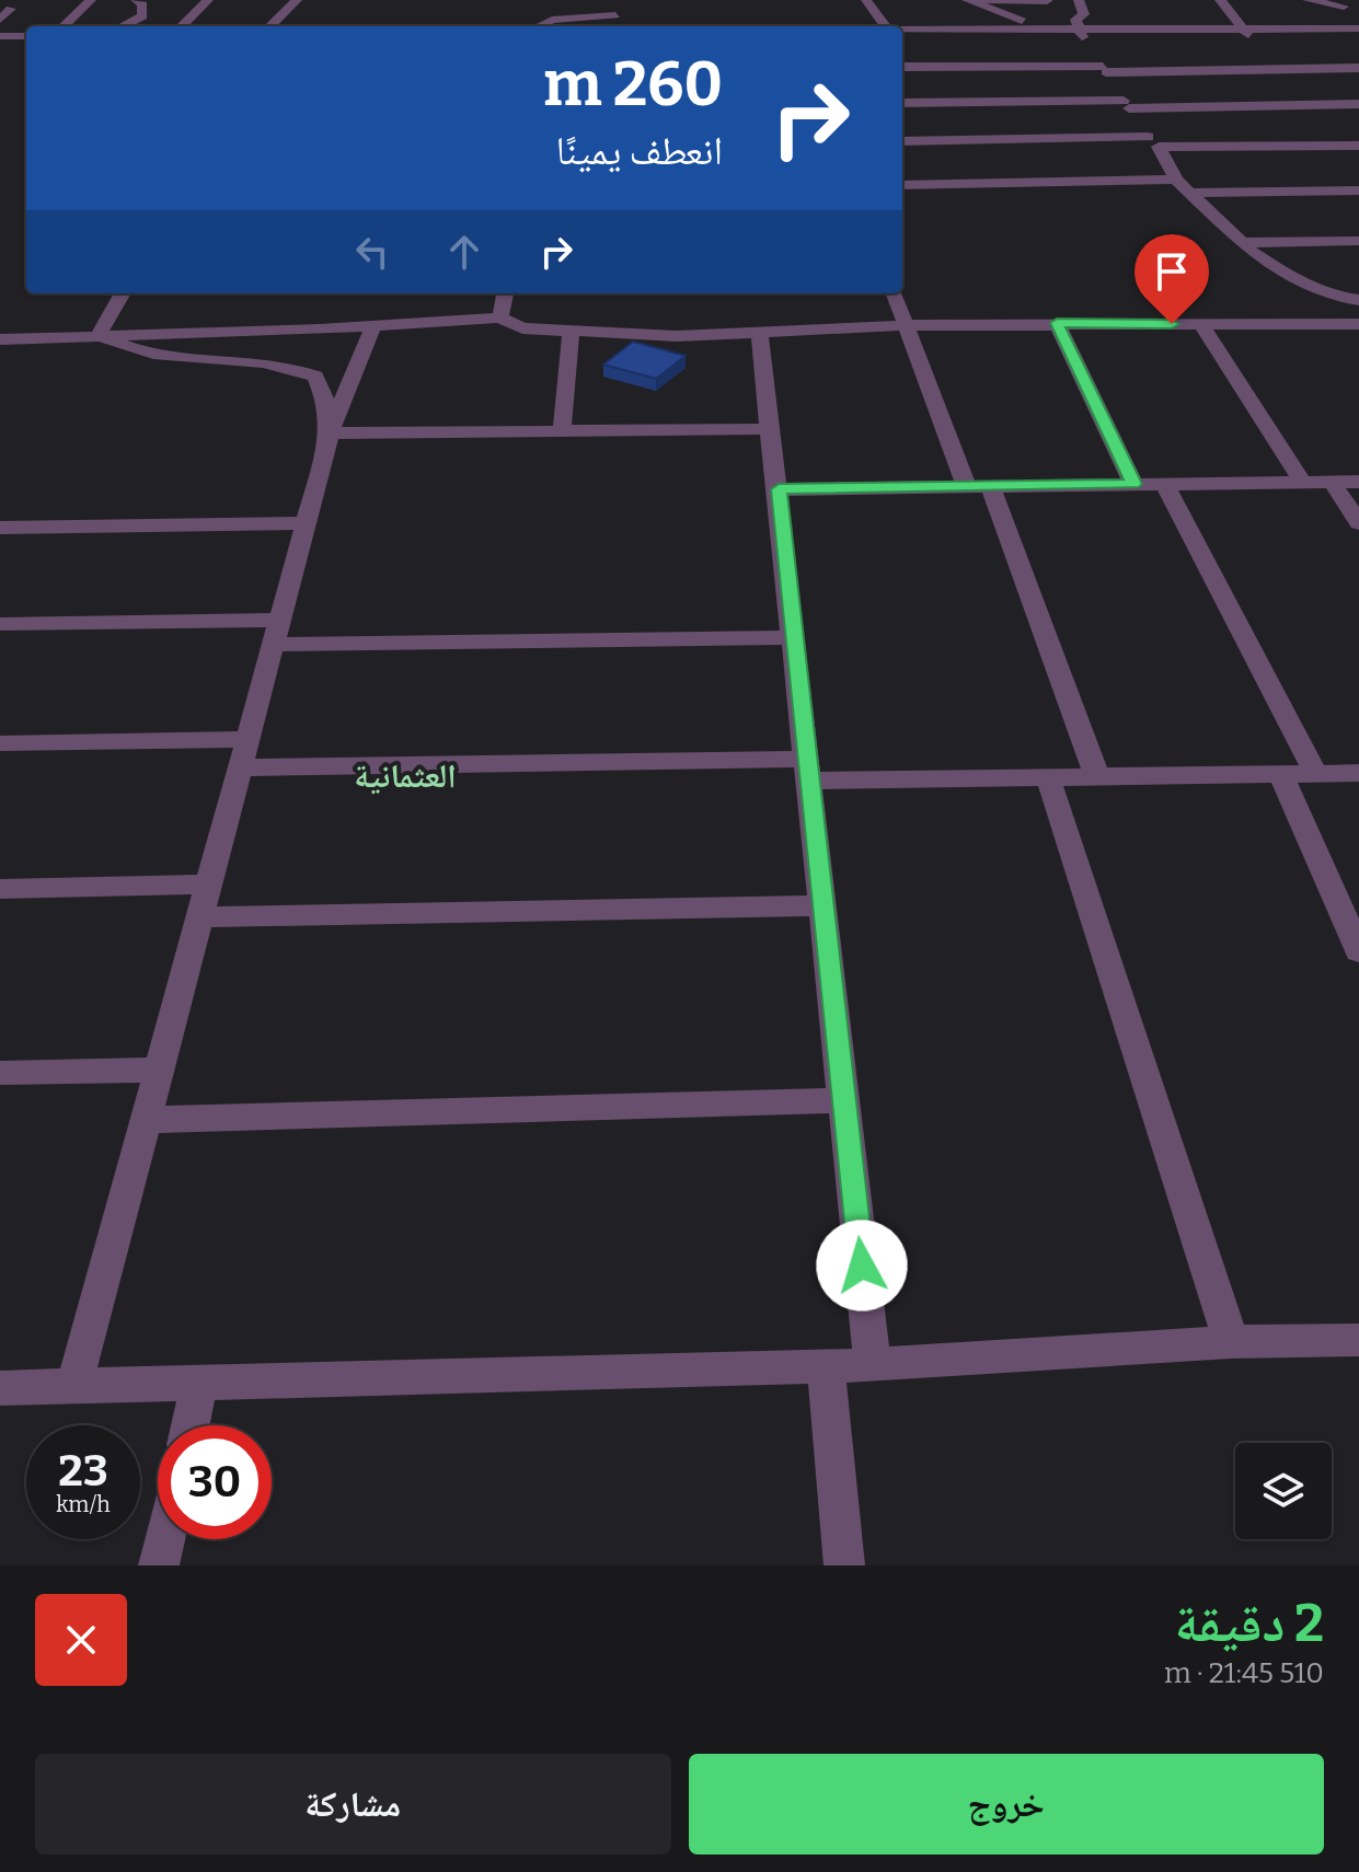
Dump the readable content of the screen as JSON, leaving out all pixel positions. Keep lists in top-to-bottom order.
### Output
{
  "districts": ["العثمانية"],
  "page": {
    "turn": ["260 m", "انعطف يمينًا"],
    "speed": "23 km/h",
    "limit": "30",
    "heading": ["2 دقيقة", "510 m · 21:45"],
    "buttons": ["خروج", "مشاركة"]
  }
}
